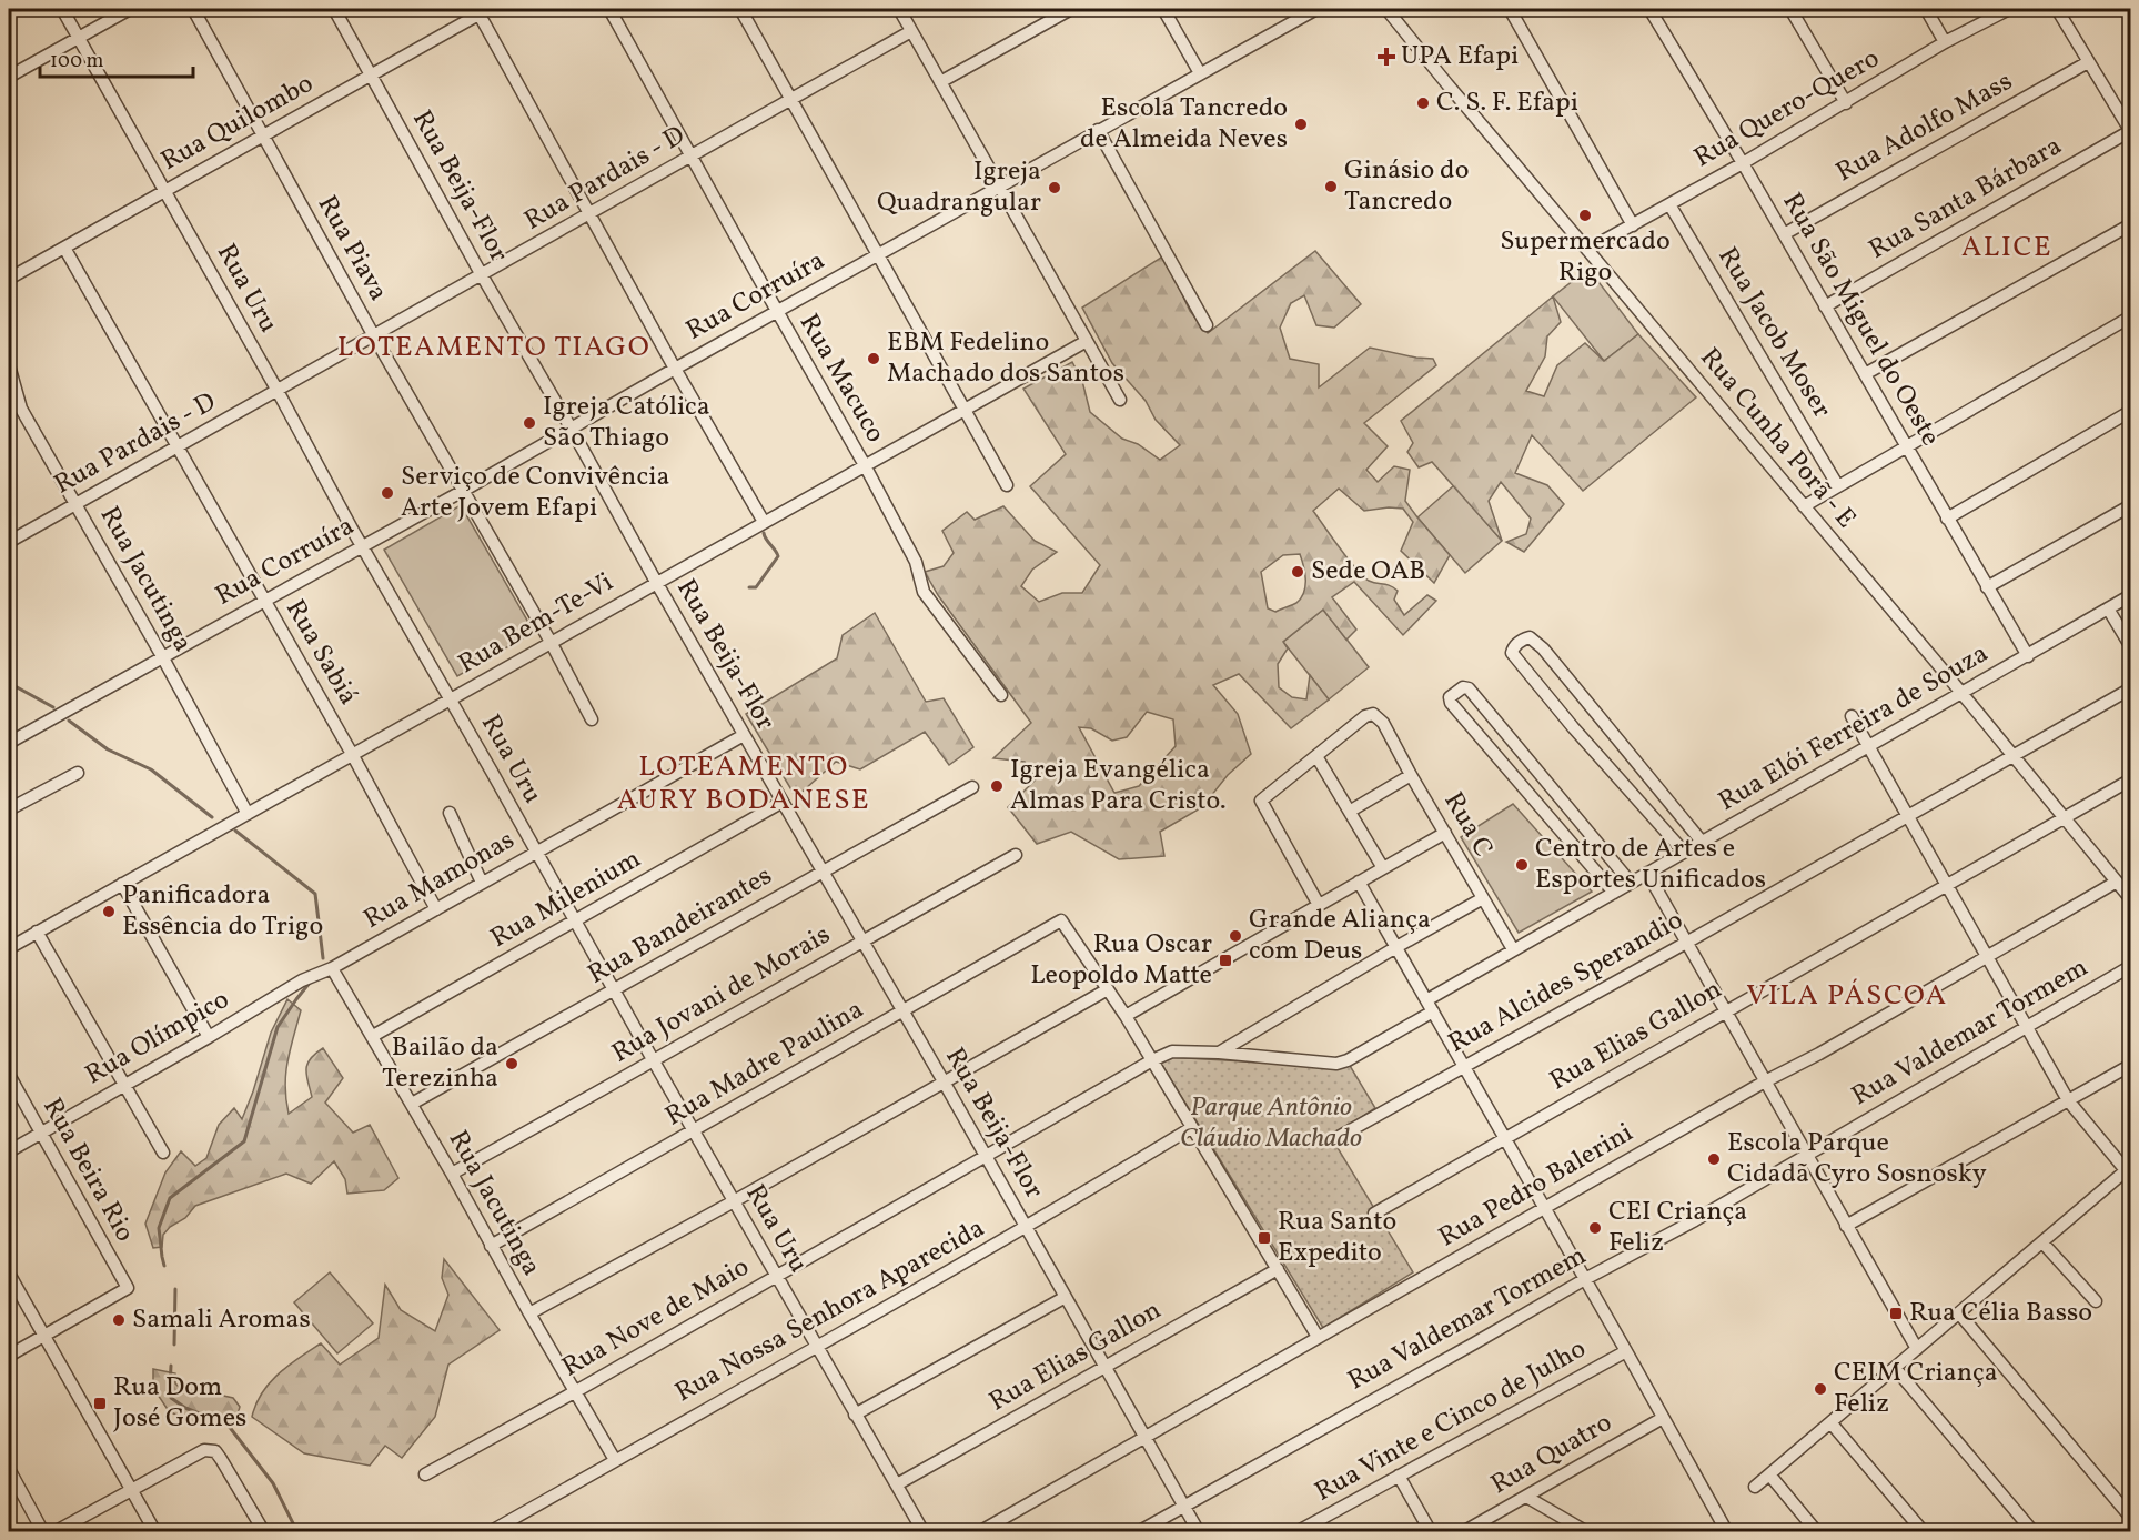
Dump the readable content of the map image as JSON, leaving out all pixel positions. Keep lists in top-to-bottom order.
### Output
{
  "streets": {
    "street": [
      "Rua Quero-Quero",
      "Rua Quilombo",
      "Rua Adolfo Mass",
      "Rua Pardais - D",
      "Rua Beija-Flor",
      "Rua Santa Bárbara",
      "Rua Piava",
      "Rua Uru",
      "Rua Corruíra",
      "Rua São Miguel do Oeste",
      "Rua Jacob Moser",
      "Rua Macuco",
      "Rua Cunha Porã - E",
      "Rua Jacutinga",
      "Rua Bem-Te-Vi",
      "Rua Sabiá",
      "Rua Elói Ferreira de Souza",
      "Rua C",
      "Rua Mamonas",
      "Rua Milenium",
      "Rua Bandeirantes",
      "Rua Alcides Sperandio",
      "Rua Jovani de Morais",
      "Rua Valdemar Tormem",
      "Rua Elias Gallon",
      "Rua Olímpico",
      "Rua Madre Paulina",
      "Rua Beira Rio",
      "Rua Pedro Balerini",
      "Rua Nossa Senhora Aparecida",
      "Rua Nove de Maio",
      "Rua Vinte e Cinco de Julho",
      "Rua Quatro"
    ]
  },
  "crossings": [
    ["Rua Quero-Quero", "Rua São Miguel do Oeste"],
    ["Rua Quero-Quero", "Rua Jacob Moser"],
    ["Rua Quero-Quero", "Rua Cunha Porã - E"],
    ["Rua Quilombo", "Rua Beija-Flor"],
    ["Rua Quilombo", "Rua Piava"],
    ["Rua Quilombo", "Rua Uru"],
    ["Rua Quilombo", "Rua Sabiá"],
    ["Rua Adolfo Mass", "Rua São Miguel do Oeste"],
    ["Rua Pardais - D", "Rua Beija-Flor"],
    ["Rua Pardais - D", "Rua Piava"],
    ["Rua Pardais - D", "Rua Uru"],
    ["Rua Pardais - D", "Rua Macuco"],
    ["Rua Pardais - D", "Rua Jacutinga"],
    ["Rua Pardais - D", "Rua Sabiá"],
    ["Rua Beija-Flor", "Rua Corruíra"],
    ["Rua Beija-Flor", "Rua Bem-Te-Vi"],
    ["Rua Beija-Flor", "Rua Mamonas"],
    ["Rua Beija-Flor", "Rua Milenium"],
    ["Rua Beija-Flor", "Rua Bandeirantes"],
    ["Rua Beija-Flor", "Rua Jovani de Morais"],
    ["Rua Beija-Flor", "Rua Valdemar Tormem"],
    ["Rua Beija-Flor", "Rua Elias Gallon"],
    ["Rua Beija-Flor", "Rua Madre Paulina"],
    ["Rua Beija-Flor", "Rua Pedro Balerini"],
    ["Rua Beija-Flor", "Rua Nossa Senhora Aparecida"],
    ["Rua Beija-Flor", "Rua Nove de Maio"],
    ["Rua Santa Bárbara", "Rua São Miguel do Oeste"],
    ["Rua Piava", "Rua Corruíra"],
    ["Rua Piava", "Rua Bem-Te-Vi"],
    ["Rua Uru", "Rua Corruíra"],
    ["Rua Uru", "Rua Bem-Te-Vi"],
    ["Rua Uru", "Rua Mamonas"],
    ["Rua Uru", "Rua Milenium"],
    ["Rua Uru", "Rua Bandeirantes"],
    ["Rua Uru", "Rua Jovani de Morais"],
    ["Rua Uru", "Rua Elias Gallon"],
    ["Rua Uru", "Rua Madre Paulina"],
    ["Rua Uru", "Rua Nossa Senhora Aparecida"],
    ["Rua Uru", "Rua Nove de Maio"],
    ["Rua Corruíra", "Rua Macuco"],
    ["Rua Corruíra", "Rua Jacutinga"],
    ["Rua Corruíra", "Rua Sabiá"],
    ["Rua São Miguel do Oeste", "Rua Elói Ferreira de Souza"],
    ["Rua Macuco", "Rua Bem-Te-Vi"],
    ["Rua Cunha Porã - E", "Rua Elói Ferreira de Souza"],
    ["Rua Cunha Porã - E", "Rua Alcides Sperandio"],
    ["Rua Cunha Porã - E", "Rua Elias Gallon"],
    ["Rua Cunha Porã - E", "Rua Pedro Balerini"],
    ["Rua Jacutinga", "Rua Bem-Te-Vi"],
    ["Rua Jacutinga", "Rua Mamonas"],
    ["Rua Jacutinga", "Rua Milenium"],
    ["Rua Jacutinga", "Rua Bandeirantes"],
    ["Rua Jacutinga", "Rua Jovani de Morais"],
    ["Rua Jacutinga", "Rua Olímpico"],
    ["Rua Jacutinga", "Rua Madre Paulina"],
    ["Rua Jacutinga", "Rua Nossa Senhora Aparecida"],
    ["Rua Jacutinga", "Rua Nove de Maio"],
    ["Rua Bem-Te-Vi", "Rua Sabiá"],
    ["Rua Sabiá", "Rua Mamonas"],
    ["Rua Elói Ferreira de Souza", "Rua C"],
    ["Rua Elói Ferreira de Souza", "Rua Nove de Maio"],
    ["Rua Mamonas", "Rua Olímpico"],
    ["Rua Olímpico", "Rua Beira Rio"]
  ],
  "districts": [
    "ALICE",
    "LOTEAMENTO TIAGO",
    "LOTEAMENTO AURY BODANESE",
    "VILA PÁSCOA"
  ],
  "parks": ["Parque Antônio Cláudio Machado"],
  "places": {
    "health": ["UPA Efapi"],
    "other": [
      "C. S. F. Efapi",
      "Escola Tancredo de Almeida Neves",
      "Ginásio do Tancredo",
      "Igreja Quadrangular",
      "Supermercado Rigo",
      "EBM Fedelino Machado dos Santos",
      "Igreja Católica São Thiago",
      "Serviço de Convivência Arte Jovem Efapi",
      "Sede OAB",
      "Igreja Evangélica Almas Para Cristo.",
      "Centro de Artes e Esportes Unificados",
      "Panificadora Essência do Trigo",
      "Grande Aliança com Deus",
      "Bailão da Terezinha",
      "Escola Parque Cidadã Cyro Sosnosky",
      "CEI Criança Feliz",
      "Samali Aromas",
      "CEIM Criança Feliz"
    ],
    "transit": [
      "Rua Oscar Leopoldo Matte",
      "Rua Santo Expedito",
      "Rua Célia Basso",
      "Rua Dom José Gomes"
    ]
  },
  "scale_bar": "100 m"
}
